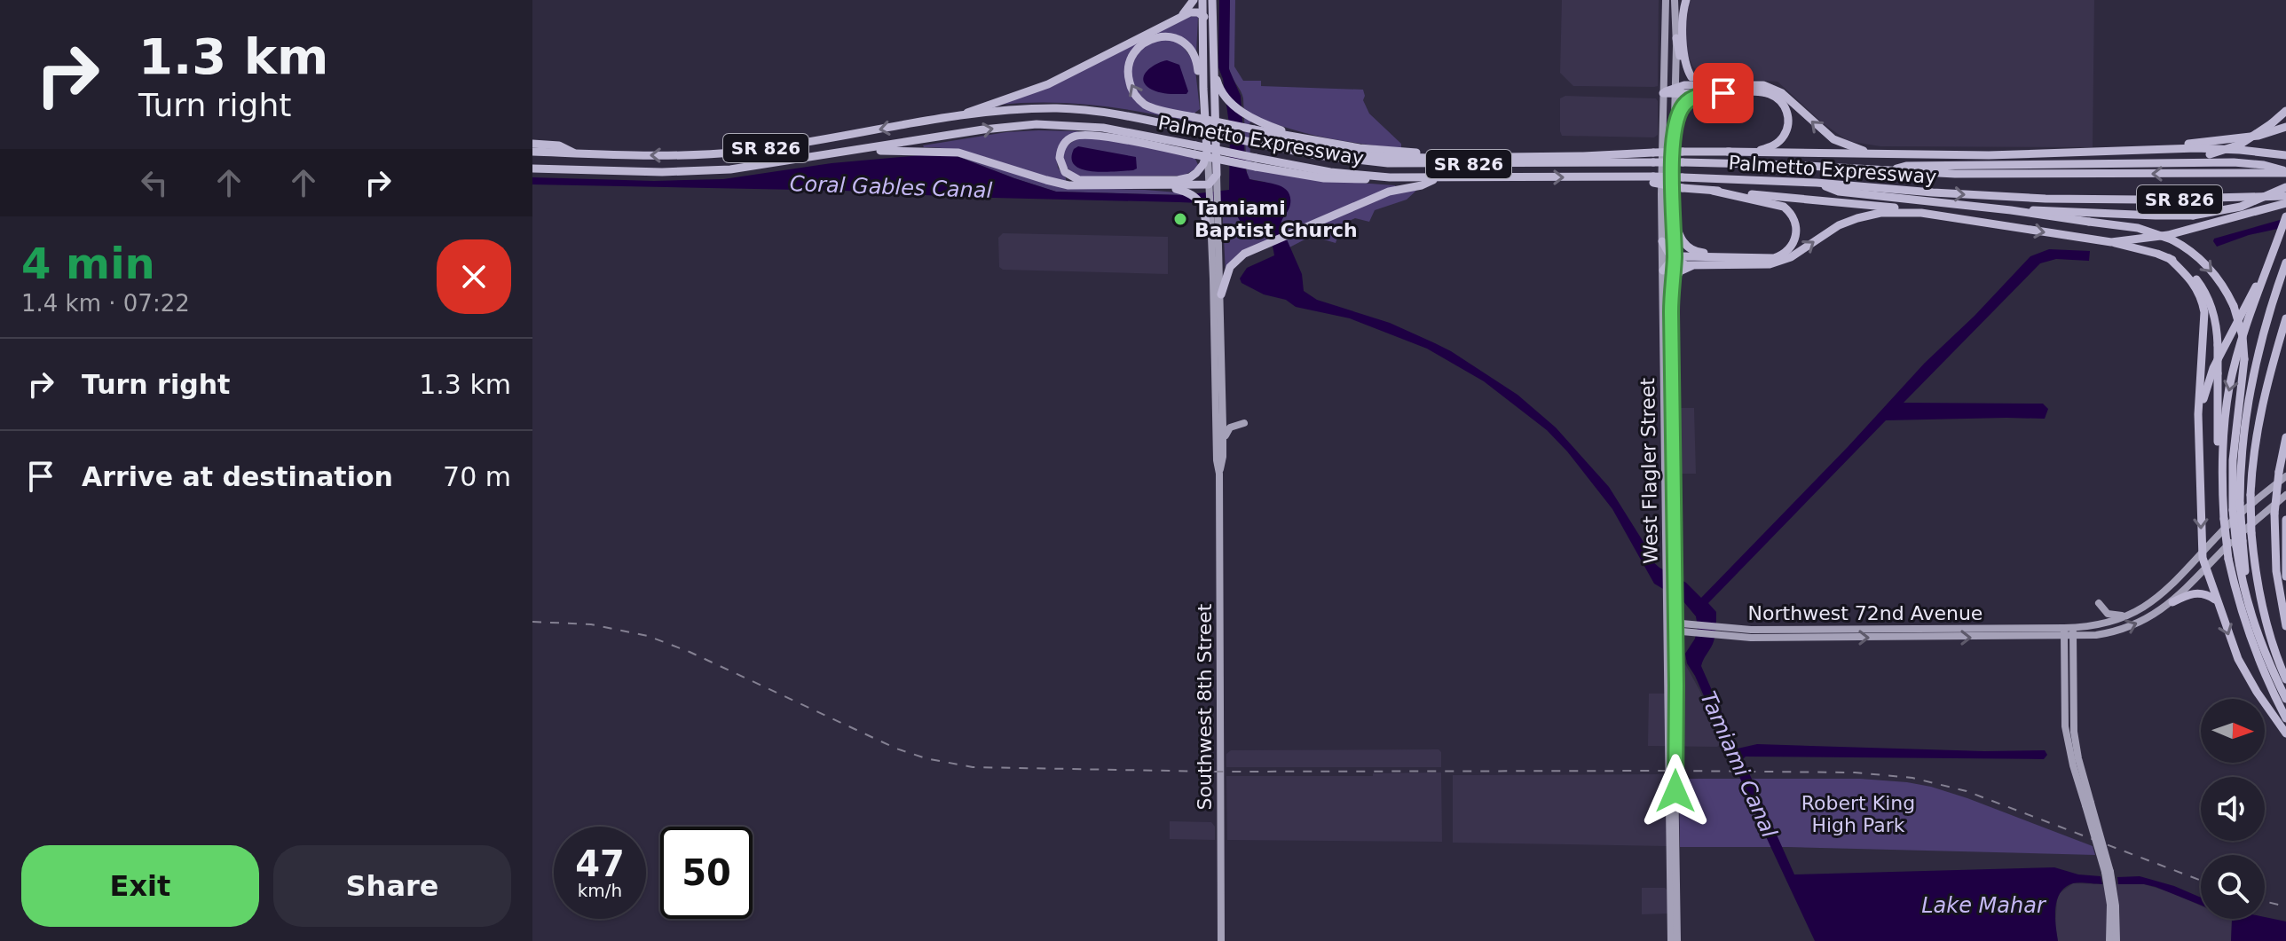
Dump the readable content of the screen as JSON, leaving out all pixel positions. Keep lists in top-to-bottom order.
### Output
{
  "streets": {
    "highway": ["Palmetto Expressway", "SR 826", "Southwest 8th Street"],
    "main road": ["West Flagler Street", "Northwest 72nd Avenue"]
  },
  "crossings": [
    ["West Flagler Street", "Northwest 72nd Avenue"]
  ],
  "water": ["Coral Gables Canal", "Tamiami Canal", "Lake Mahar"],
  "parks": ["Robert King High Park"],
  "places": ["Tamiami Baptist Church"],
  "north": "right",
  "page": {
    "turn": ["1.3 km", "Turn right"],
    "heading": ["4 min", "1.4 km · 07:22"],
    "list": [
      {
        "name": "Turn right",
        "value": "1.3 km"
      },
      {
        "name": "Arrive at destination",
        "value": "70 m"
      }
    ],
    "speed": "47 km/h",
    "limit": "50",
    "buttons": ["Exit", "Share"]
  }
}
